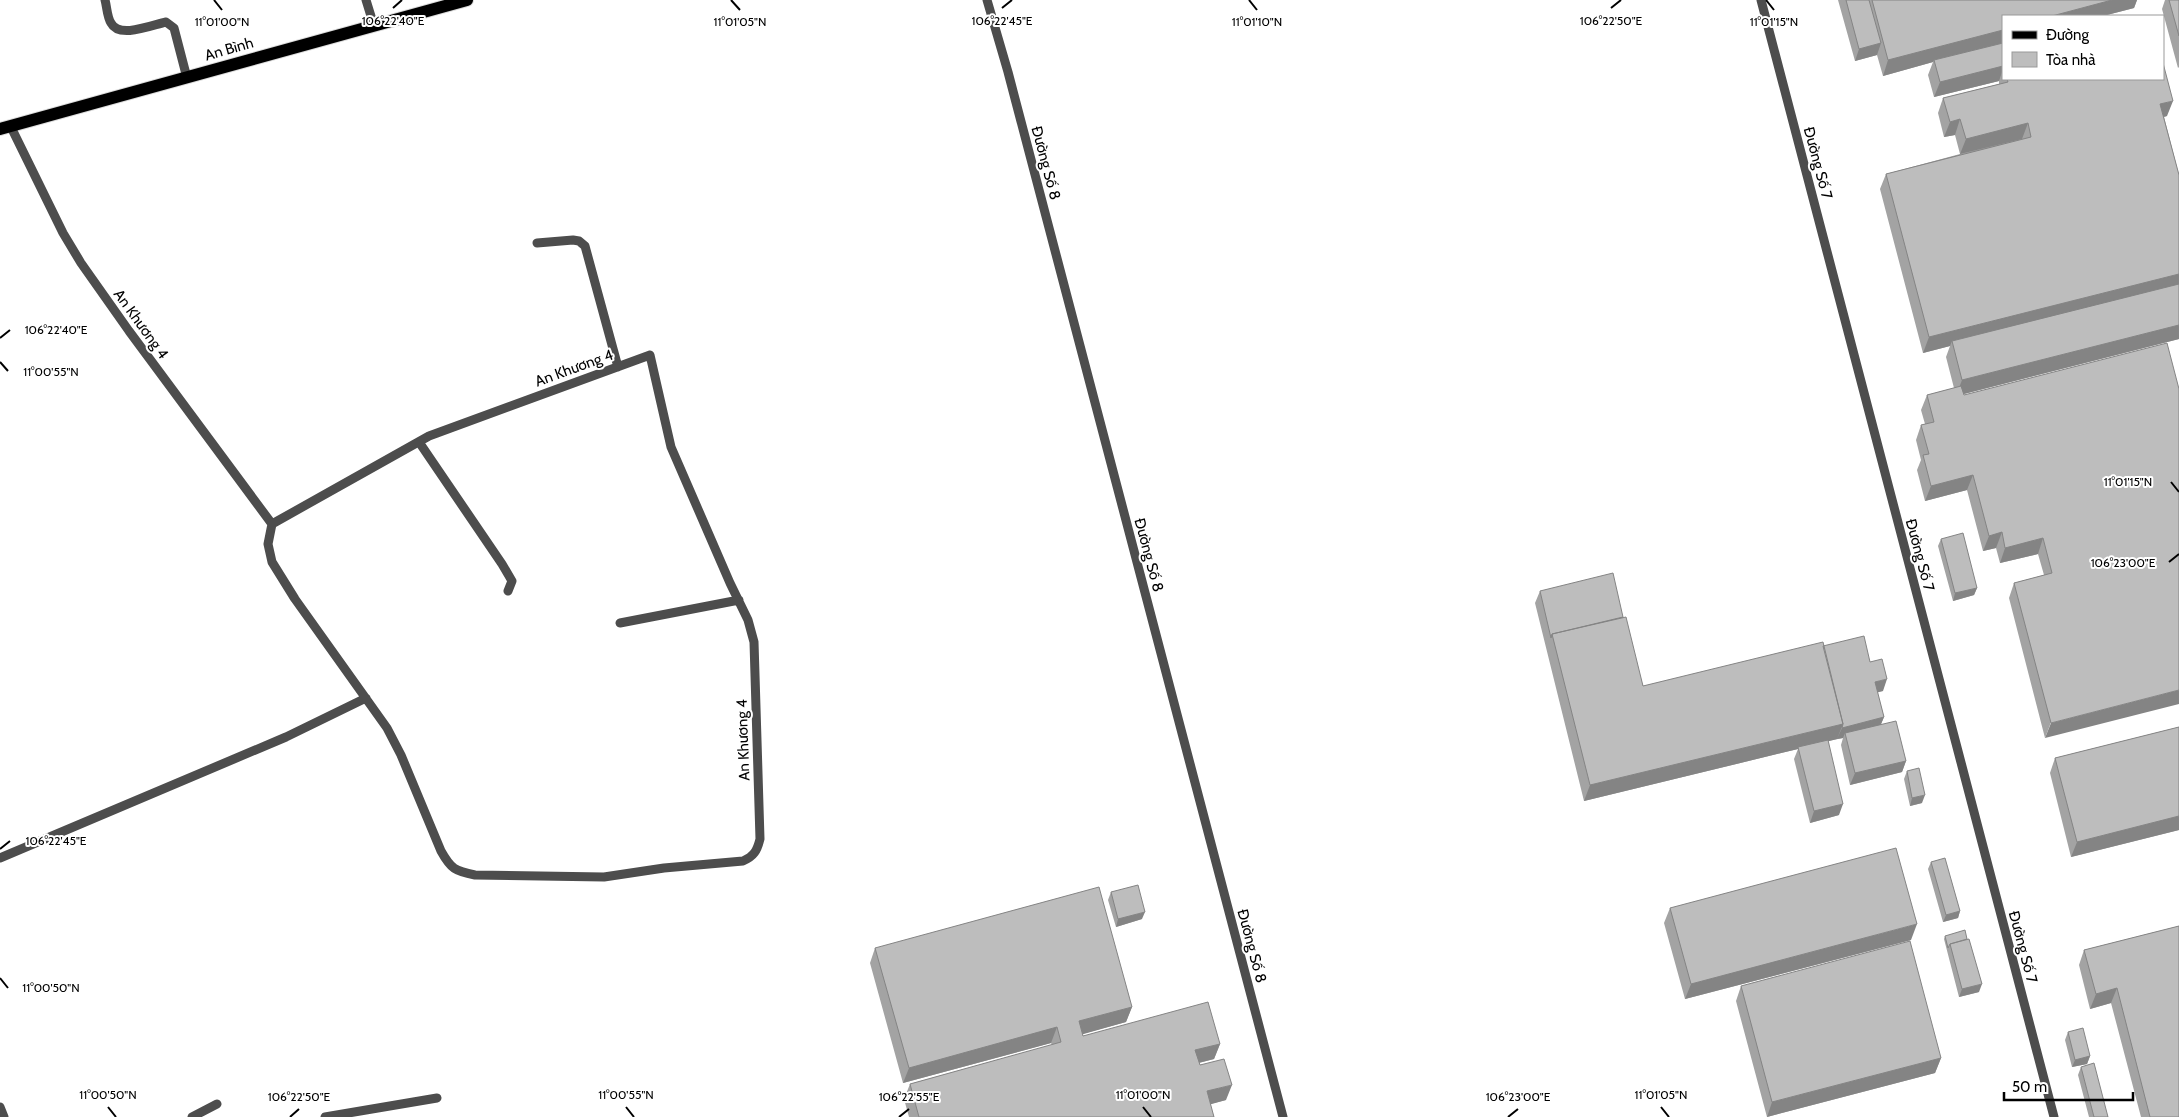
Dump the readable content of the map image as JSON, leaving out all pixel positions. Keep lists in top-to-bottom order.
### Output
{
  "streets": {
    "main road": ["An Bình"],
    "street": ["Đường Số 8", "Đường Số 7", "An Khương 4"]
  },
  "crossings": [
    ["An Bình", "An Khương 4"]
  ],
  "legend": ["Đường", "Tòa nhà"],
  "scale_bar": "50 m",
  "coordinates": [
    "106°22'40\"E",
    "106°22'45\"E",
    "106°22'50\"E",
    "11°01'00\"N",
    "11°01'05\"N",
    "11°01'10\"N",
    "11°01'15\"N",
    "11°00'55\"N",
    "106°23'00\"E",
    "11°00'50\"N",
    "106°22'55\"E"
  ]
}
